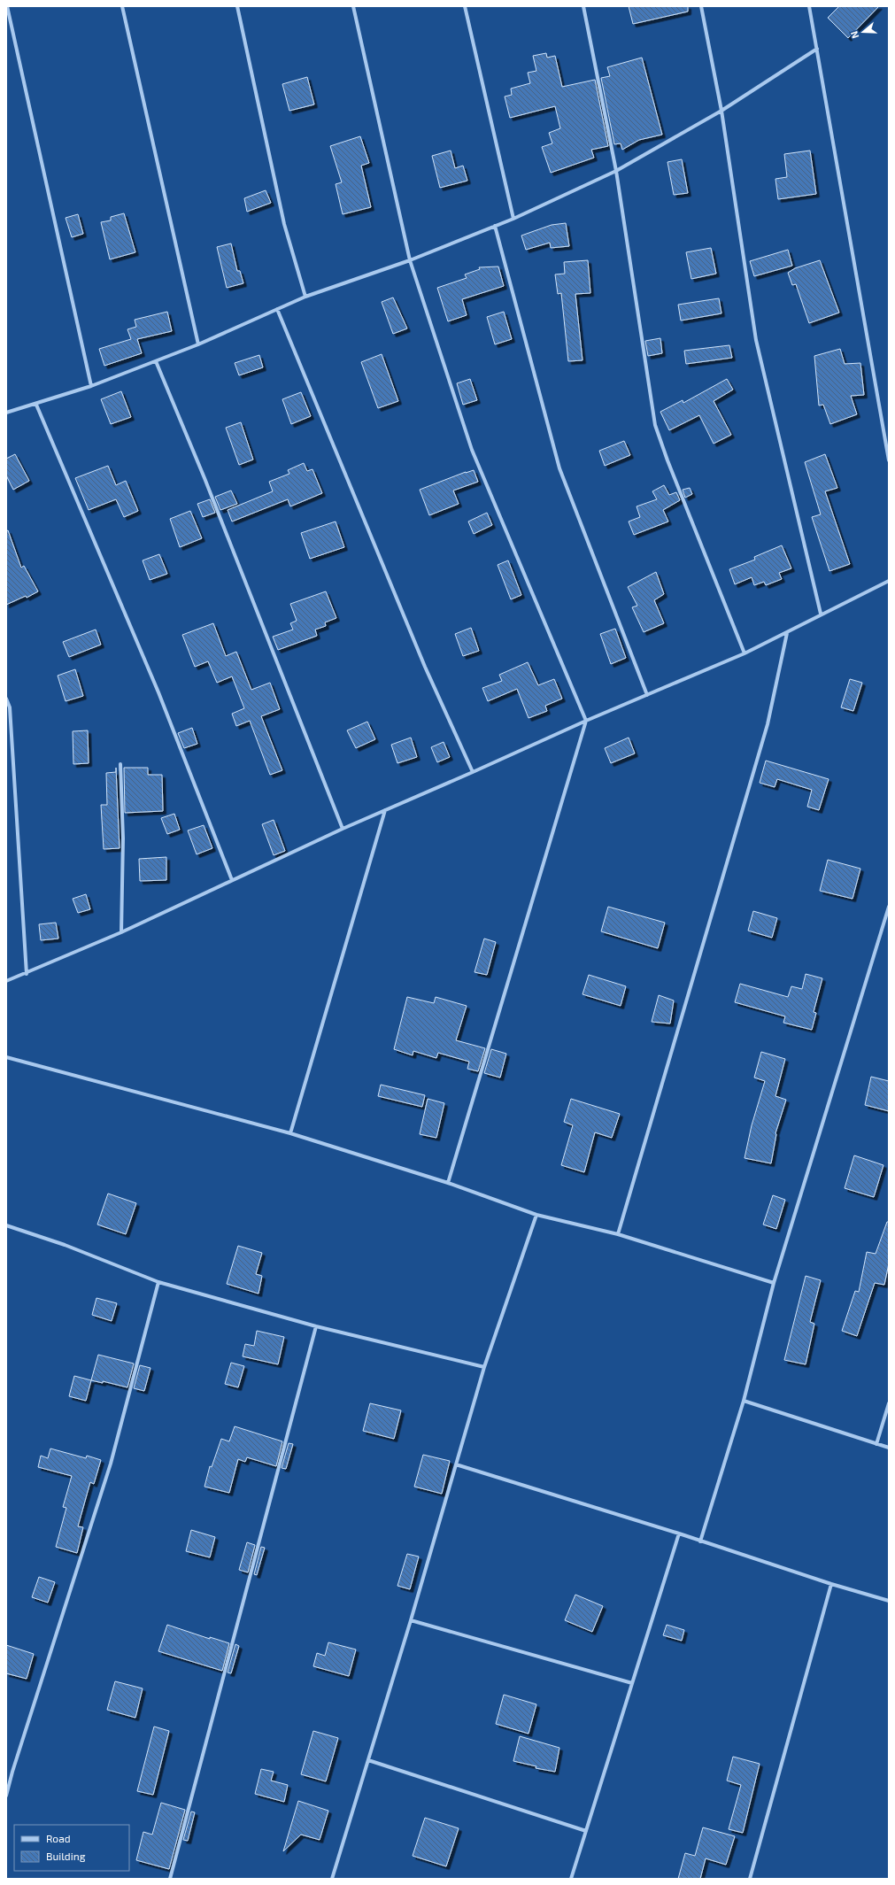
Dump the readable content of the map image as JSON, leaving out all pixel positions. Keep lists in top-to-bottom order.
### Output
{
  "legend": ["Road", "Building"],
  "north": "left"
}
